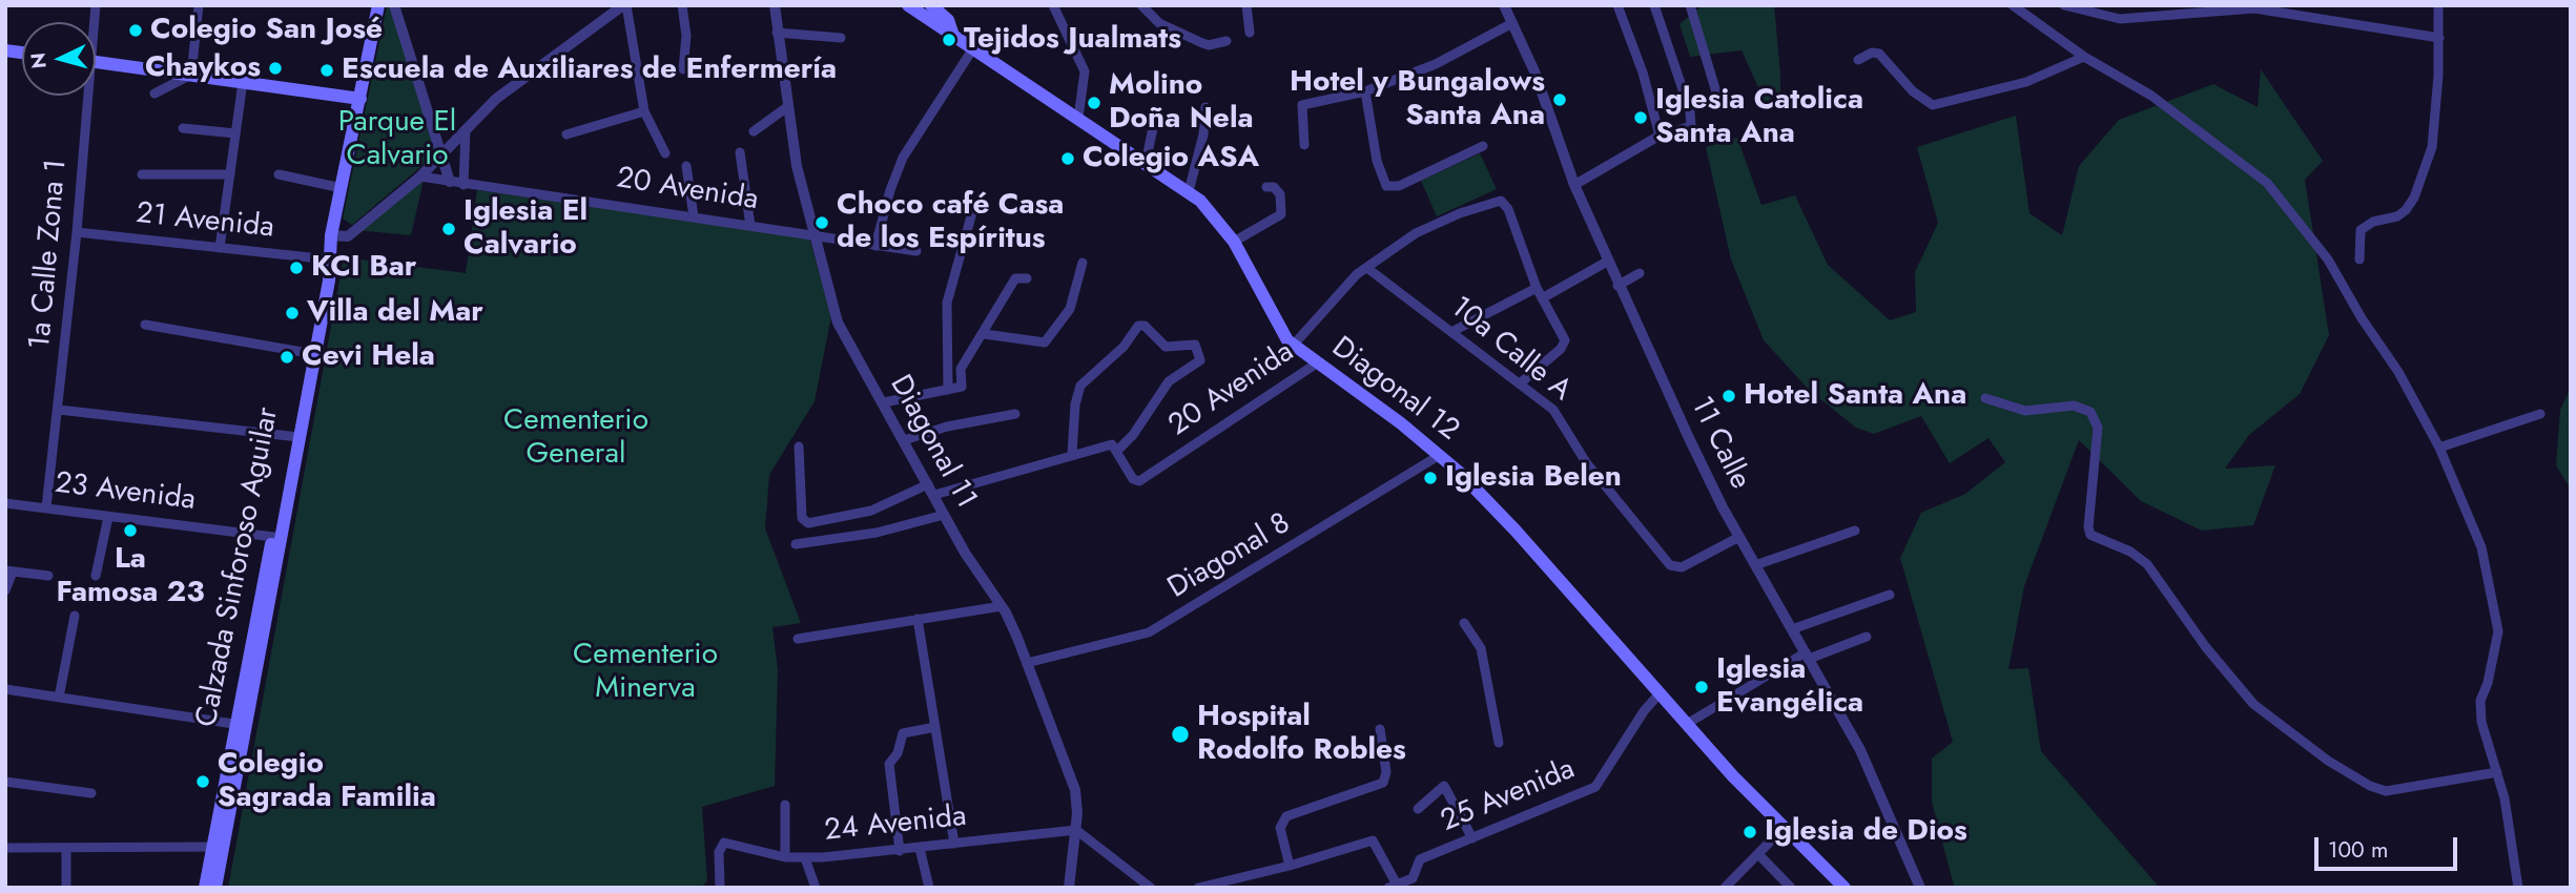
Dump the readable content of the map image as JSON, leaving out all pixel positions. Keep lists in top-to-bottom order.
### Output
{
  "streets": {
    "main road": ["Diagonal 12", "Calzada Sinforoso Aguilar"],
    "street": [
      "20 Avenida",
      "21 Avenida",
      "1a Calle Zona 1",
      "10a Calle A",
      "Diagonal 11",
      "11 Calle",
      "23 Avenida",
      "Diagonal 8",
      "25 Avenida",
      "24 Avenida"
    ]
  },
  "crossings": [
    ["20 Avenida", "Diagonal 12"],
    ["20 Avenida", "Diagonal 11"],
    ["21 Avenida", "1a Calle Zona 1"],
    ["21 Avenida", "Calzada Sinforoso Aguilar"],
    ["1a Calle Zona 1", "23 Avenida"],
    ["10a Calle A", "11 Calle"],
    ["Diagonal 12", "Diagonal 8"],
    ["Diagonal 12", "25 Avenida"],
    ["Diagonal 11", "Diagonal 8"],
    ["Diagonal 11", "24 Avenida"],
    ["23 Avenida", "Calzada Sinforoso Aguilar"]
  ],
  "parks": ["Parque El Calvario", "Cementerio General", "Cementerio Minerva"],
  "places": [
    "Colegio San José",
    "Tejidos Jualmats",
    "Chaykos",
    "Escuela de Auxiliares de Enfermería",
    "Hotel y Bungalows Santa Ana",
    "Molino Doña Nela",
    "Iglesia Catolica Santa Ana",
    "Colegio ASA",
    "Choco café Casa de los Espíritus",
    "Iglesia El Calvario",
    "KCI Bar",
    "Villa del Mar",
    "Cevi Hela",
    "Hotel Santa Ana",
    "Iglesia Belen",
    "La Famosa 23",
    "Iglesia Evangélica",
    "Hospital Rodolfo Robles",
    "Colegio Sagrada Familia",
    "Iglesia de Dios"
  ],
  "scale_bar": "100 m",
  "north": "left"
}
